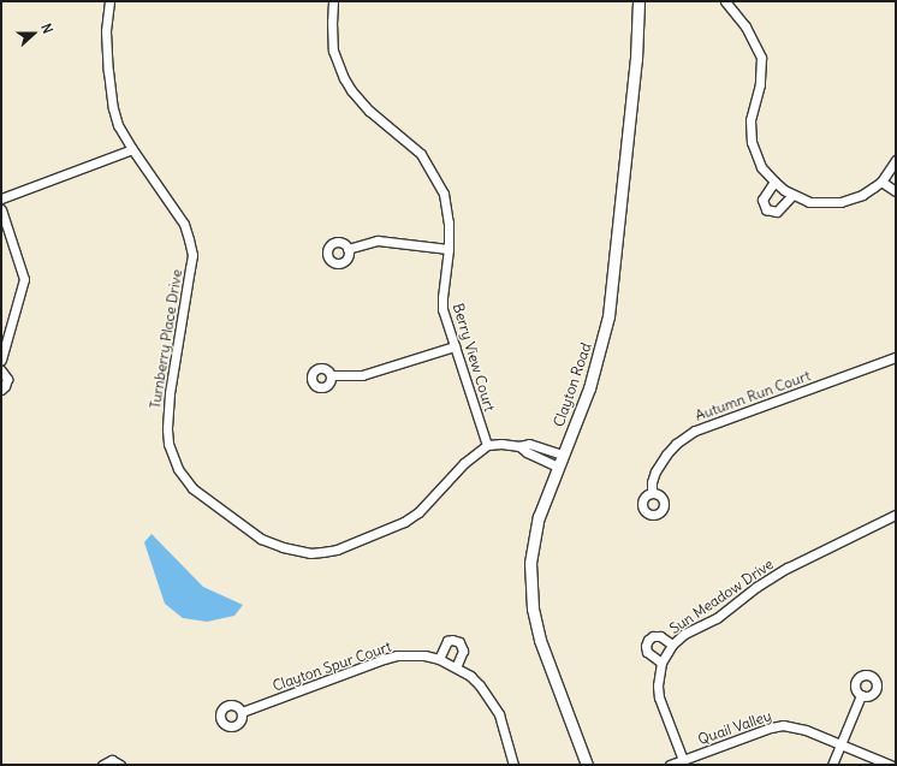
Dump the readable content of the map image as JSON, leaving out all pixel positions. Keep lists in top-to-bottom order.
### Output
{
  "streets": {
    "main road": ["Clayton Road"],
    "street": [
      "Turnberry Place Drive",
      "Berry View Court",
      "Autumn Run Court",
      "Sun Meadow Drive",
      "Clayton Spur Court",
      "Quail Valley"
    ]
  },
  "crossings": [
    ["Turnberry Place Drive", "Berry View Court"],
    ["Sun Meadow Drive", "Quail Valley"]
  ],
  "north": "right"
}
